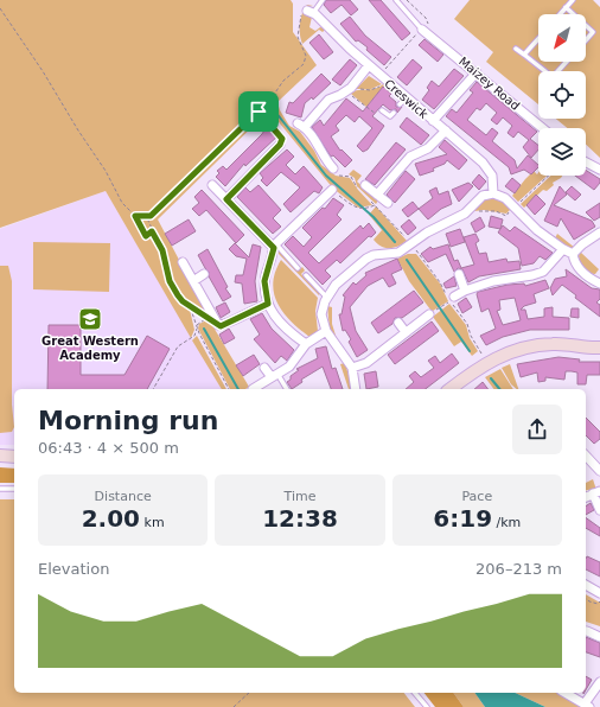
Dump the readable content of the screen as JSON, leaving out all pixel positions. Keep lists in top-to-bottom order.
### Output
{
  "streets": {
    "street": ["Maizey Road", "Creswick"]
  },
  "places": {
    "school or university": ["Great Western Academy"]
  },
  "north": "bottom left",
  "page": {
    "heading": ["Morning run", "06:43 · 4 × 500 m"],
    "stats": [
      ["Distance", "2.00 km"],
      ["Time", "12:38"],
      ["Pace", "6:19 /km"]
    ],
    "chart": ["Elevation", "206–213 m"]
  }
}
